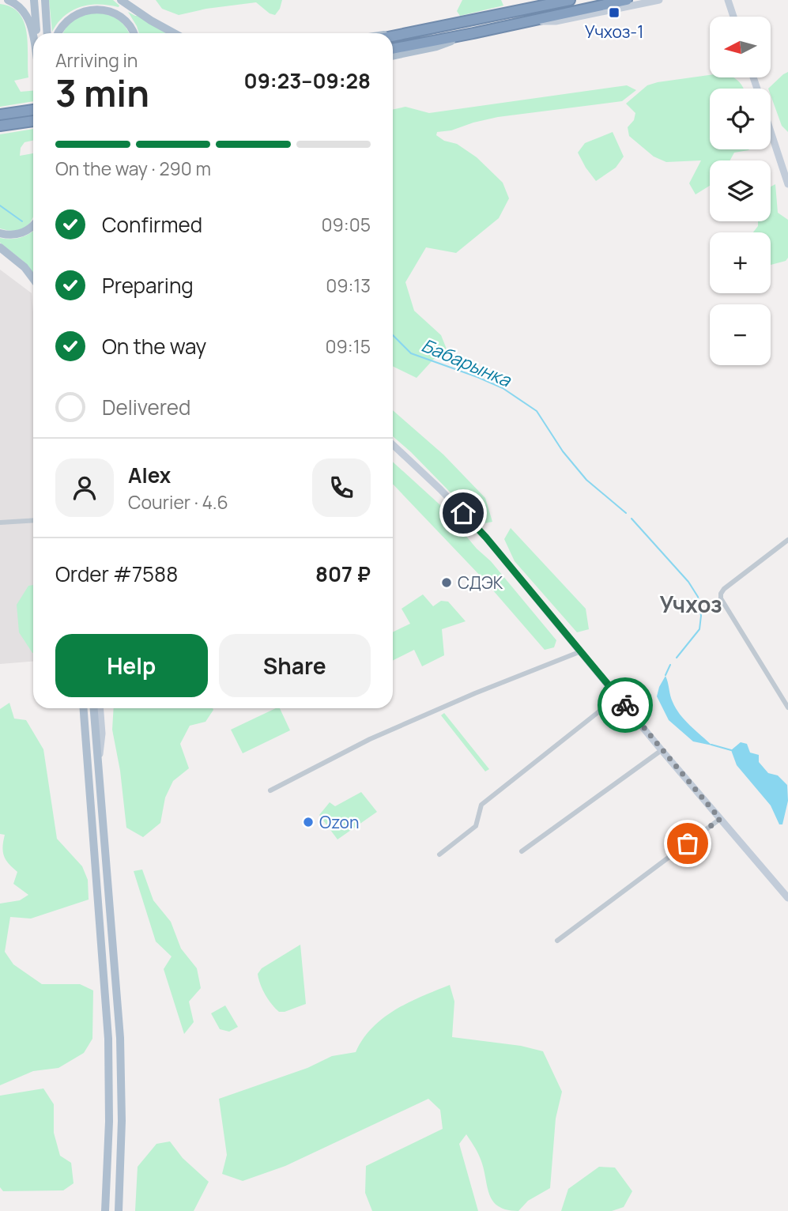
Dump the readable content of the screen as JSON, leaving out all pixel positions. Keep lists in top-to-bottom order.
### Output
{
  "districts": ["Учхоз"],
  "water": ["Бабарынка"],
  "places": {
    "transit": ["Учхоз-1"],
    "other": ["СДЭК", "Ozon"]
  },
  "north": "left",
  "page": {
    "map_buttons": ["+", "−"],
    "heading": ["3 min", "Arriving in", "09:23–09:28"],
    "panel": [
      "Alex",
      "Courier · 4.6",
      "Order #7588",
      "807 ₽"
    ],
    "bar": "On the way · 290 m",
    "list": [
      ["Confirmed", "09:05"],
      ["Preparing", "09:13"],
      ["On the way", "09:15"],
      "Delivered"
    ],
    "buttons": ["Help", "Share"]
  }
}
